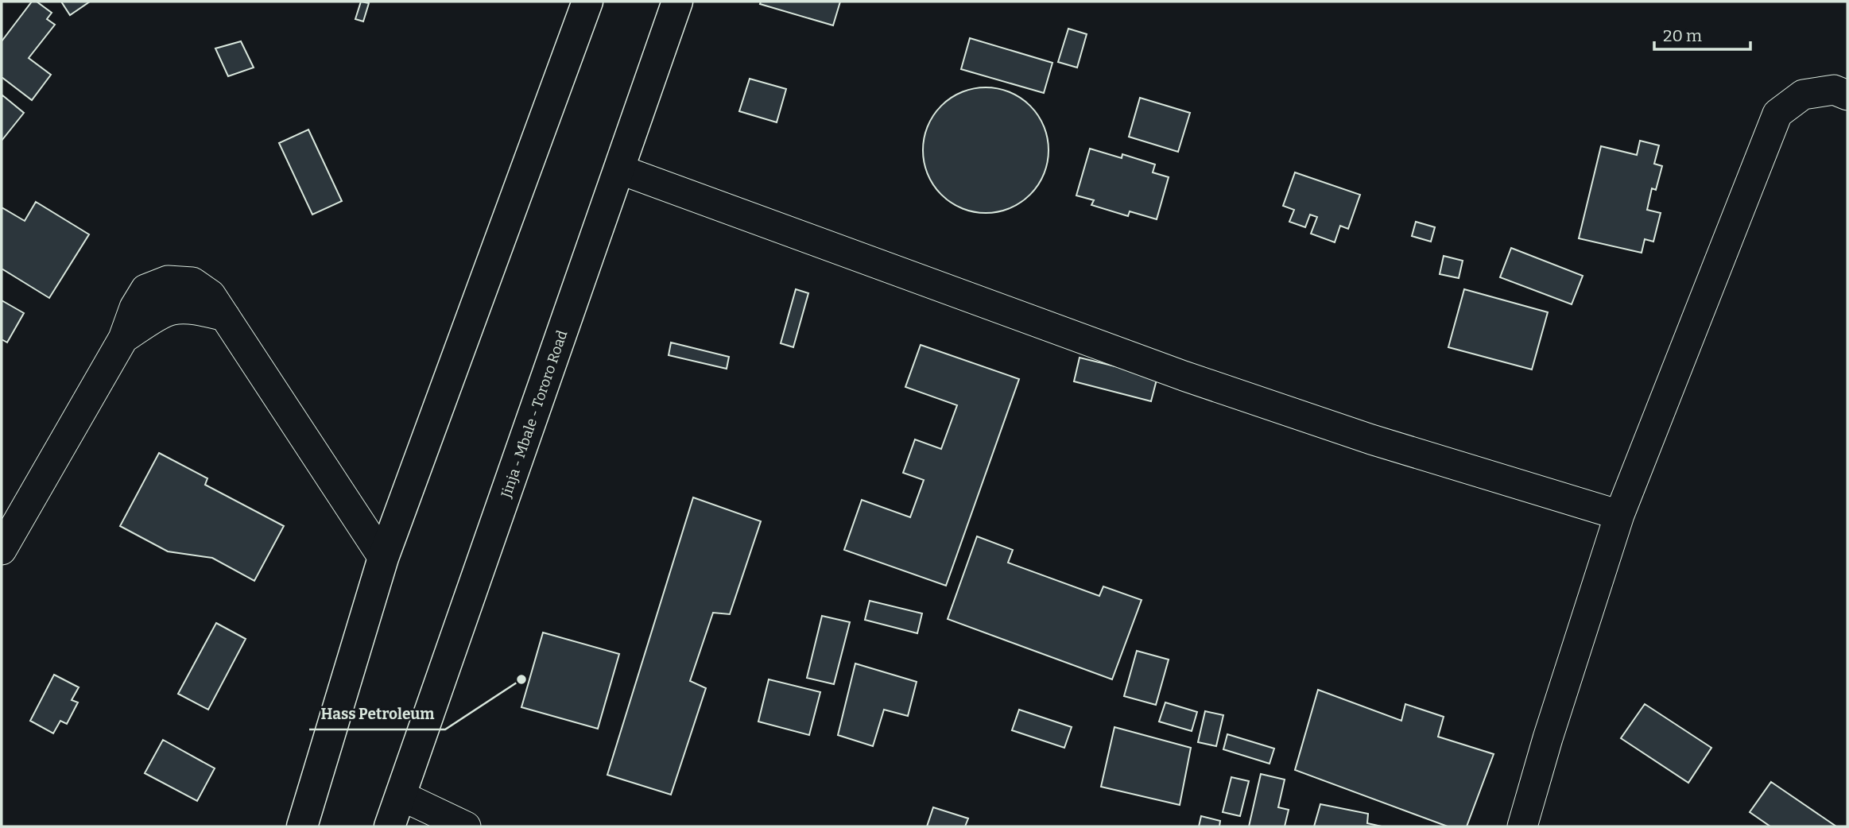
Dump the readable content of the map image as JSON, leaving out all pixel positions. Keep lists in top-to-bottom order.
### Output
{
  "streets": {
    "highway": ["Jinja - Mbale - Tororo Road"]
  },
  "places": ["Hass Petroleum"],
  "scale_bar": "20 m"
}
